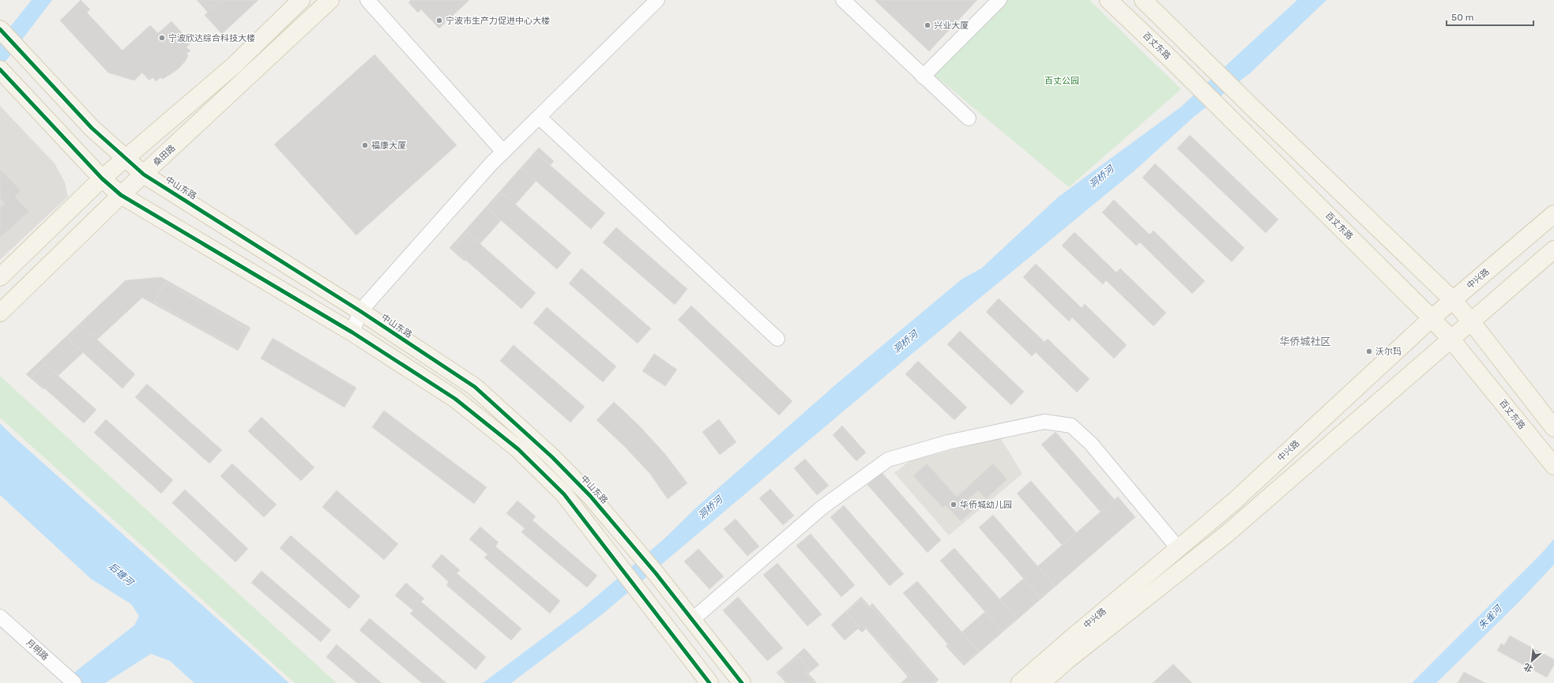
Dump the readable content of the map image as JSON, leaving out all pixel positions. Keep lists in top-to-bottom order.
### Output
{
  "streets": {
    "main road": [
      "百丈东路",
      "桑田路",
      "中山东路",
      "中兴路"
    ],
    "street": ["月明路"]
  },
  "crossings": [
    ["百丈东路", "中兴路"],
    ["桑田路", "中山东路"]
  ],
  "districts": ["华侨城社区"],
  "water": ["洞桥河", "后塘河", "朱雀河"],
  "parks": ["百丈公园"],
  "places": [
    "宁波市生产力促进中心大楼",
    "兴业大厦",
    "宁波欣达综合科技大楼",
    "福康大厦",
    "沃尔玛",
    "华侨城幼儿园"
  ],
  "scale_bar": "50 m",
  "north": "bottom left"
}
